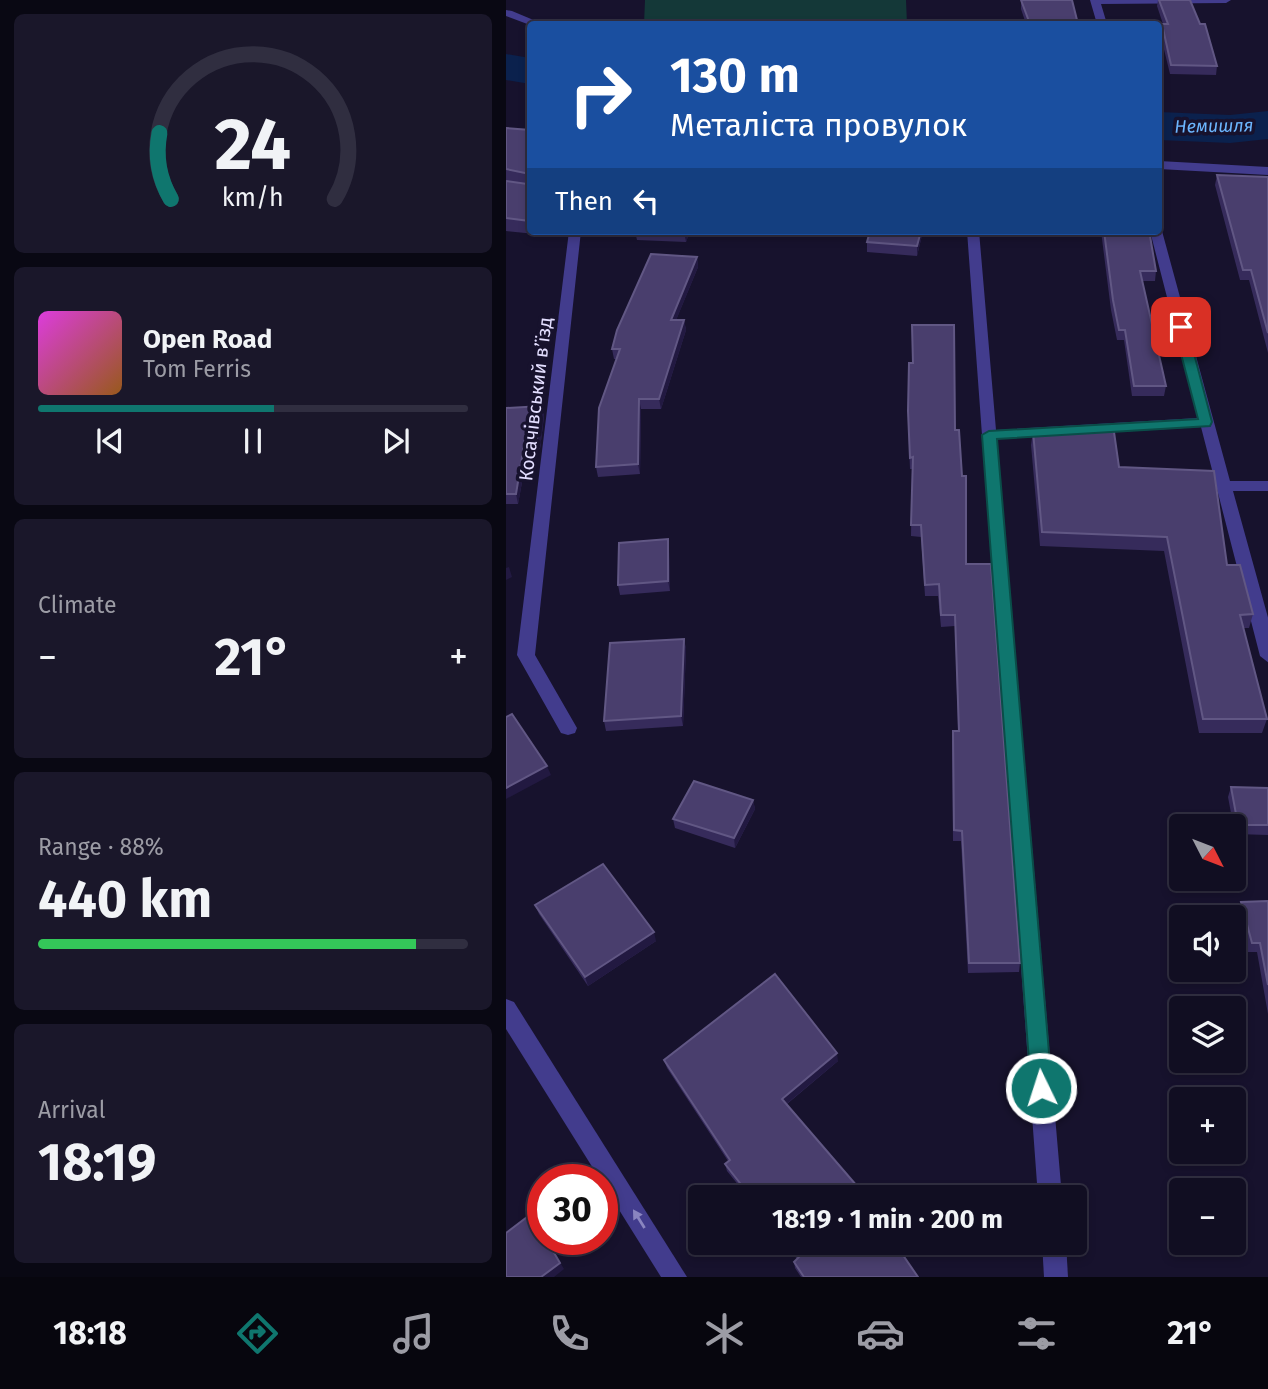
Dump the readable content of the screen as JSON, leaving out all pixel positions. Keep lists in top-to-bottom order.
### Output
{
  "streets": {
    "street": ["Косачівський в’їзд"]
  },
  "water": ["Немишля"],
  "north": "bottom right",
  "page": {
    "turn": ["130 m", "Металіста провулок"],
    "then": "Then",
    "song": ["Open Road", "Tom Ferris"],
    "tile": [
      "Climate",
      ["Range · 88%", "440 km"],
      ["Arrival", "18:19"]
    ],
    "heat": ["−", "21°", "+"],
    "map_buttons": ["+", "−"],
    "limit": "30",
    "trip": "18:19 · 1 min · 200 m",
    "tabs": ["18:18", "21°"],
    "gauge": ["24", "km/h"]
  }
}
